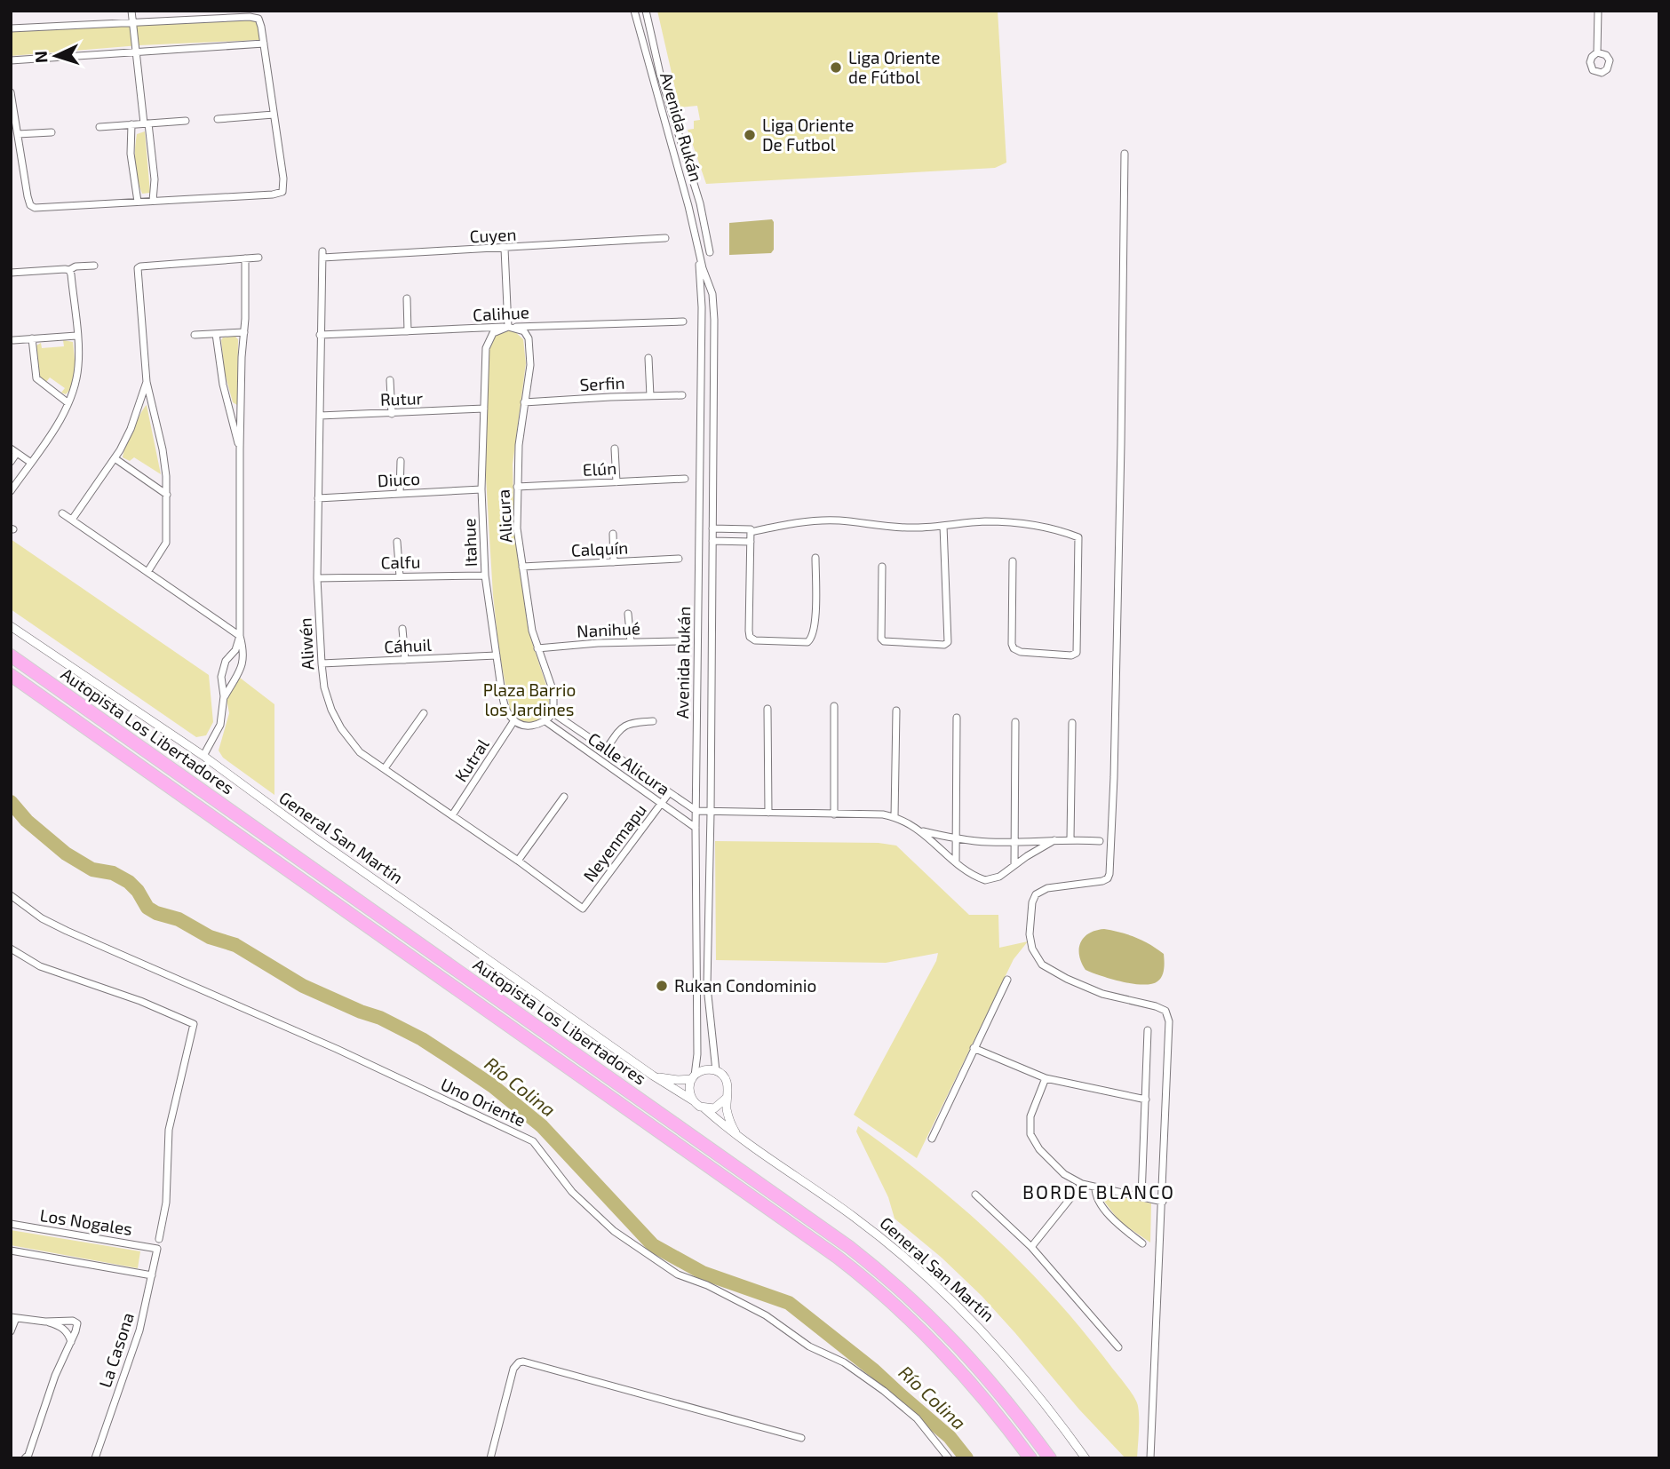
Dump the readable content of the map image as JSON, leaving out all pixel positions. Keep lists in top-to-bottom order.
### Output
{
  "streets": {
    "highway": ["Autopista Los Libertadores"],
    "street": [
      "Avenida Rukán",
      "Cuyen",
      "Calihue",
      "Serfin",
      "Rutur",
      "Elún",
      "Diuco",
      "Alicura",
      "Itahue",
      "Calquín",
      "Calfu",
      "Nanihué",
      "Aliwén",
      "Cáhuil",
      "Kutral",
      "Calle Alicura",
      "General San Martín",
      "Neyenmapu",
      "Uno Oriente",
      "Los Nogales",
      "La Casona"
    ]
  },
  "crossings": [
    ["Avenida Rukán", "Calle Alicura"],
    ["Avenida Rukán", "General San Martín"],
    ["Cuyen", "Aliwén"],
    ["Calihue", "Alicura"],
    ["Calihue", "Itahue"],
    ["Calihue", "Aliwén"],
    ["Serfin", "Alicura"],
    ["Rutur", "Itahue"],
    ["Rutur", "Aliwén"],
    ["Elún", "Alicura"],
    ["Diuco", "Itahue"],
    ["Diuco", "Aliwén"],
    ["Alicura", "Itahue"],
    ["Alicura", "Calquín"],
    ["Alicura", "Nanihué"],
    ["Alicura", "Calle Alicura"],
    ["Itahue", "Calfu"],
    ["Itahue", "Cáhuil"],
    ["Itahue", "Kutral"],
    ["Calfu", "Aliwén"],
    ["Aliwén", "Cáhuil"],
    ["Aliwén", "Kutral"],
    ["Aliwén", "Neyenmapu"],
    ["Calle Alicura", "Neyenmapu"],
    ["Los Nogales", "La Casona"]
  ],
  "districts": ["BORDE BLANCO"],
  "water": ["Río Colina"],
  "parks": ["Plaza Barrio los Jardines"],
  "places": ["Liga Oriente de Fútbol", "Liga Oriente De Futbol", "Rukan Condominio"],
  "north": "left"
}
